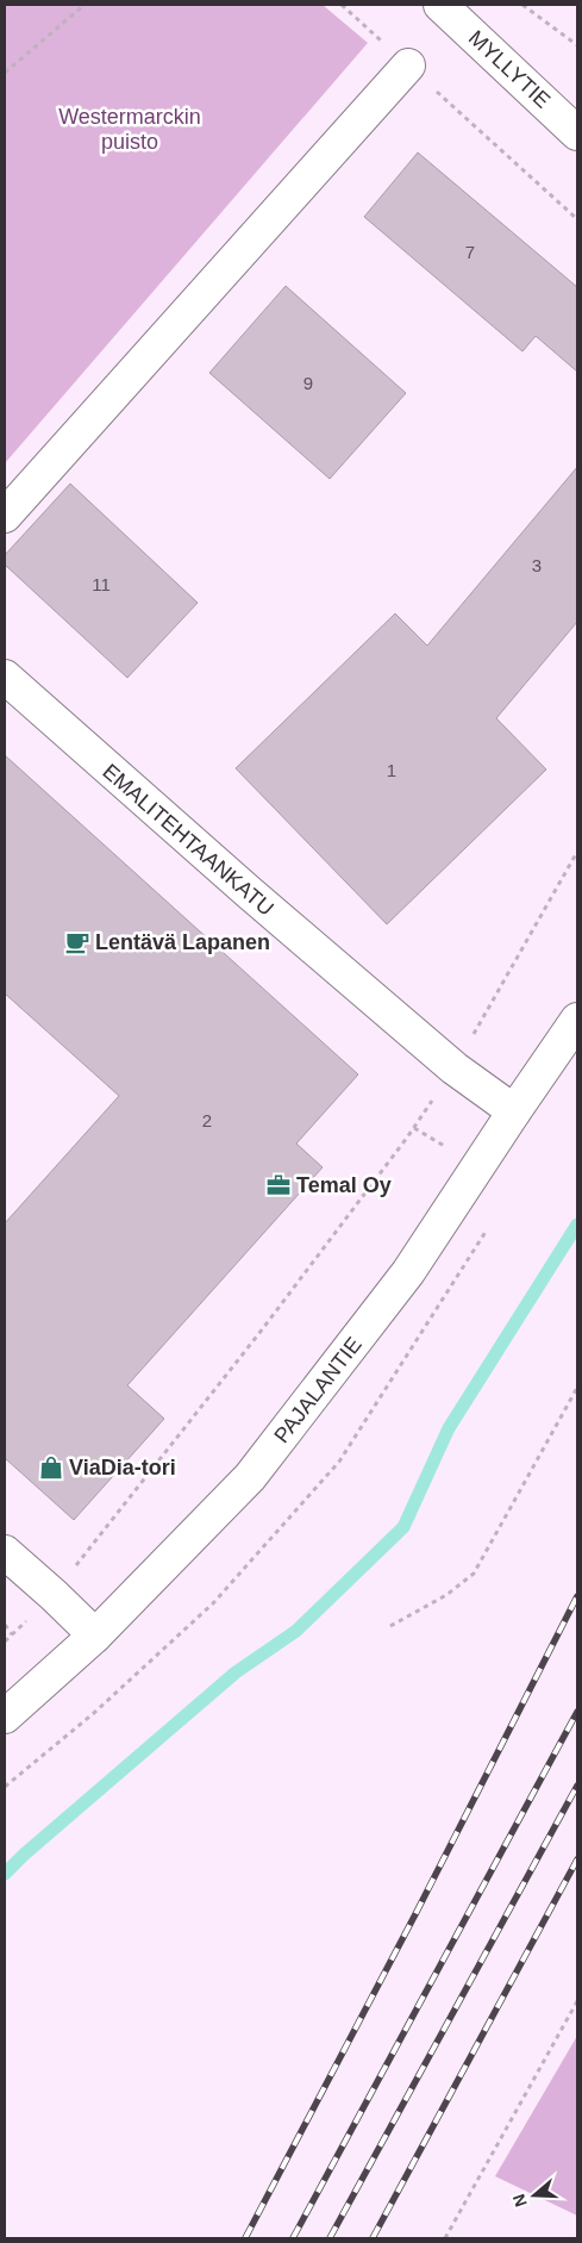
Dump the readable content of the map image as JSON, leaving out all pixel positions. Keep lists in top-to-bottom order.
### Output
{
  "streets": {
    "street": ["MYLLYTIE", "EMALITEHTAANKATU", "PAJALANTIE"]
  },
  "crossings": [
    ["EMALITEHTAANKATU", "PAJALANTIE"]
  ],
  "parks": ["Westermarckin puisto"],
  "places": {
    "cafe": ["Lentävä Lapanen"],
    "office": ["Temal Oy"],
    "shop": ["ViaDia-tori"]
  },
  "house_numbers": [
    "7",
    "9",
    "3",
    "11",
    "1",
    "2"
  ],
  "north": "left"
}
